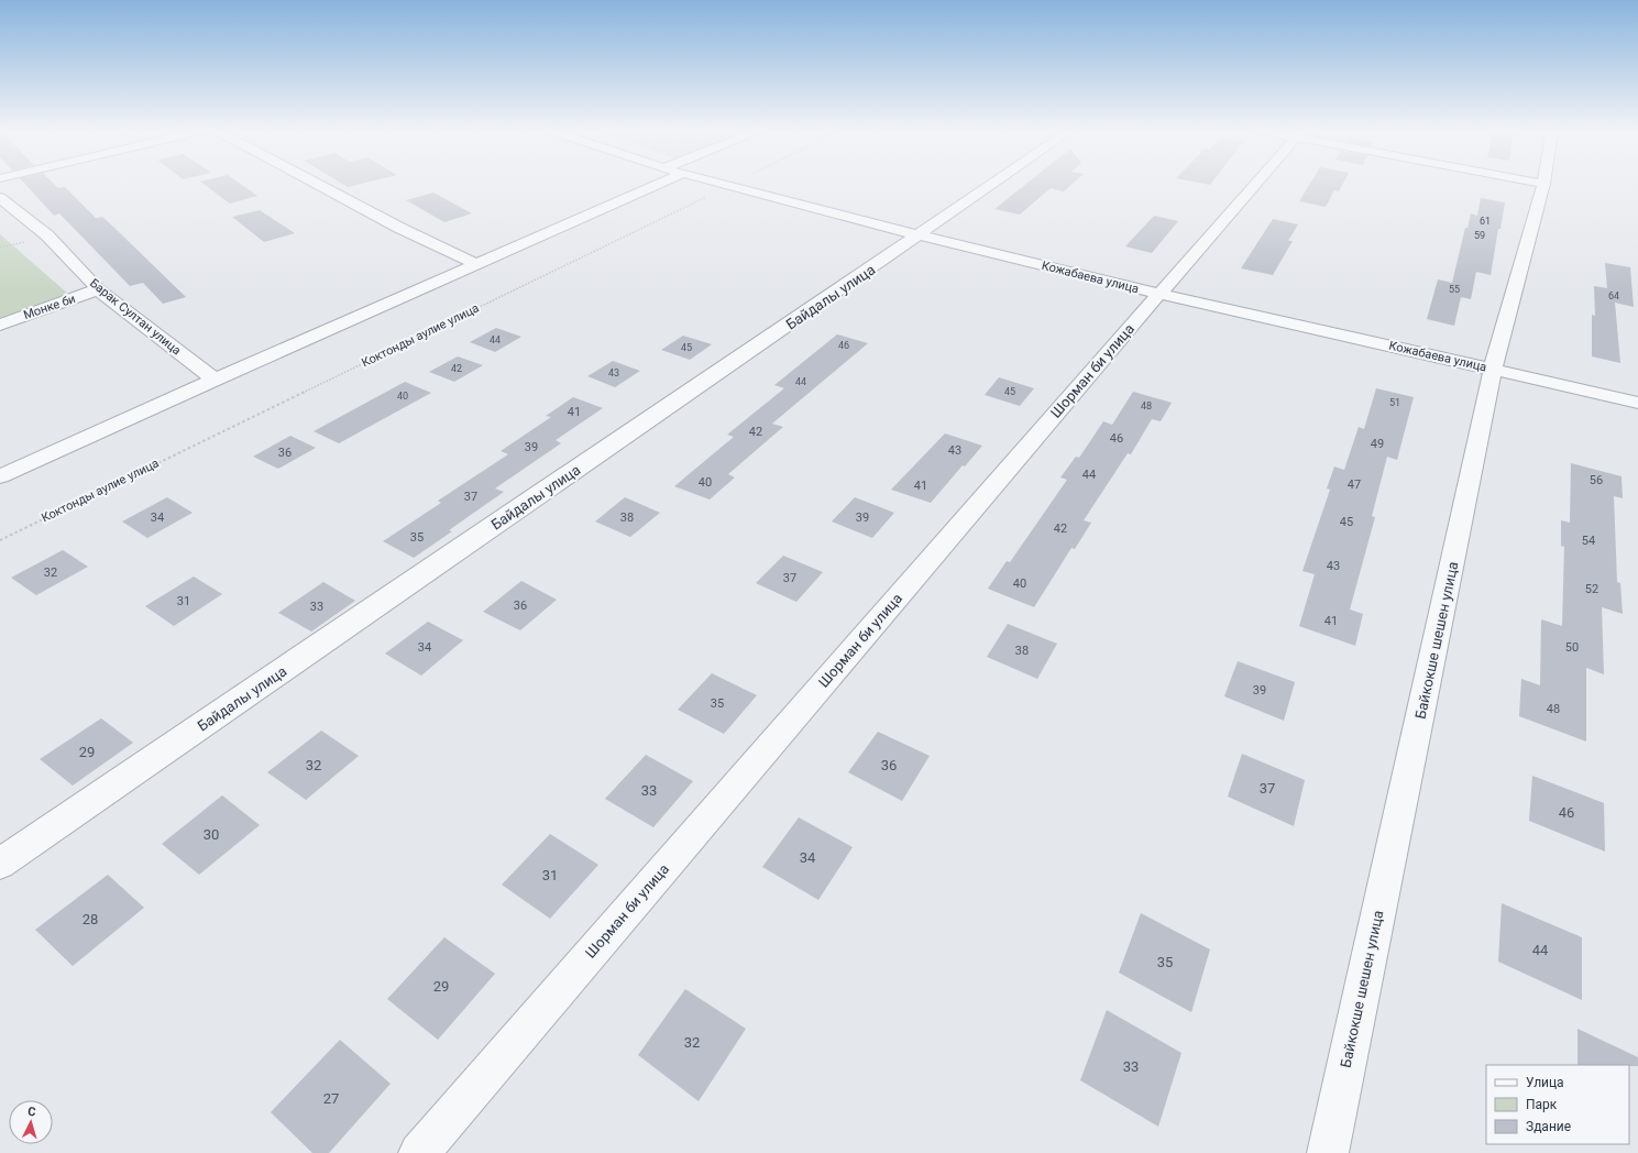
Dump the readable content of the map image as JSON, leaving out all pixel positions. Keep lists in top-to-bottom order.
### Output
{
  "streets": {
    "street": [
      "Кожабаева улица",
      "Байдалы улица",
      "Монке би",
      "Барак Султан улица",
      "Шорман би улица",
      "Байкокше шешен улица"
    ],
    "path": ["Коктонды аулие улица"]
  },
  "crossings": [
    ["Кожабаева улица", "Байдалы улица"],
    ["Кожабаева улица", "Коктонды аулие улица"],
    ["Кожабаева улица", "Шорман би улица"],
    ["Кожабаева улица", "Байкокше шешен улица"],
    ["Монке би", "Барак Султан улица"]
  ],
  "house_numbers": [
    "61",
    "59",
    "55",
    "64",
    "44",
    "46",
    "45",
    "42",
    "43",
    "44",
    "45",
    "40",
    "51",
    "48",
    "41",
    "42",
    "46",
    "49",
    "39",
    "43",
    "36",
    "44",
    "56",
    "40",
    "47",
    "41",
    "37",
    "34",
    "38",
    "39",
    "45",
    "42",
    "35",
    "54",
    "43",
    "32",
    "37",
    "40",
    "52",
    "31",
    "36",
    "33",
    "41",
    "34",
    "50",
    "38",
    "39",
    "35",
    "48",
    "29",
    "32",
    "36",
    "37",
    "33",
    "46",
    "30",
    "34",
    "31",
    "28",
    "44",
    "35",
    "29",
    "32",
    "33",
    "27"
  ],
  "legend": ["Улица", "Парк", "Здание"],
  "north": "top"
}
